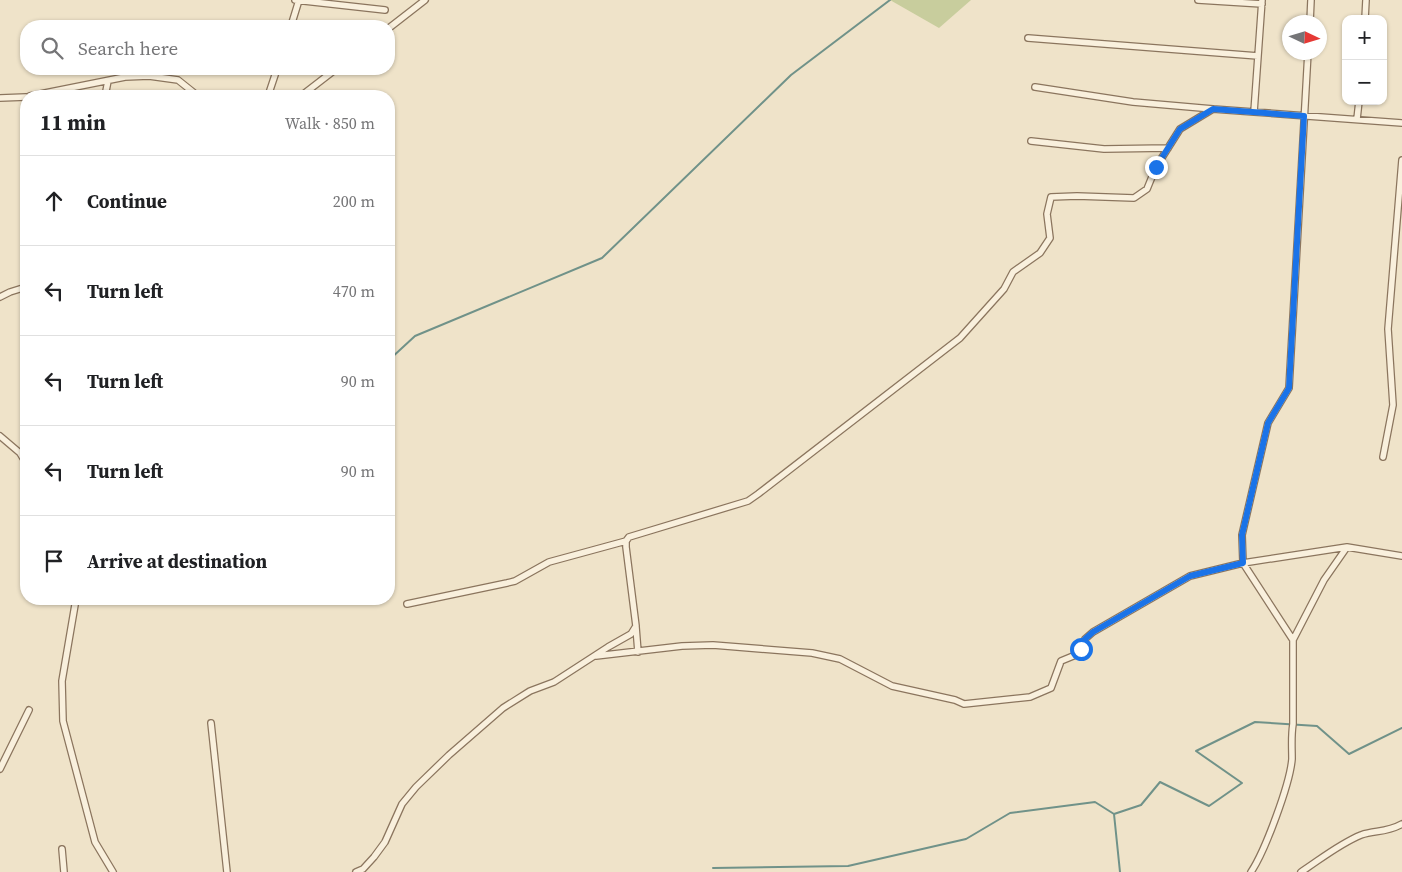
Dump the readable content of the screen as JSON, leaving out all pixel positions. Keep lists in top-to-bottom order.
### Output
{
  "north": "right",
  "page": {
    "map_buttons": ["+", "−"],
    "search": "Search here",
    "heading": ["11 min", "Walk · 850 m"],
    "list": [
      ["Continue", "200 m"],
      ["Turn left", "470 m"],
      ["Turn left", "90 m"],
      ["Turn left", "90 m"],
      "Arrive at destination"
    ]
  }
}
